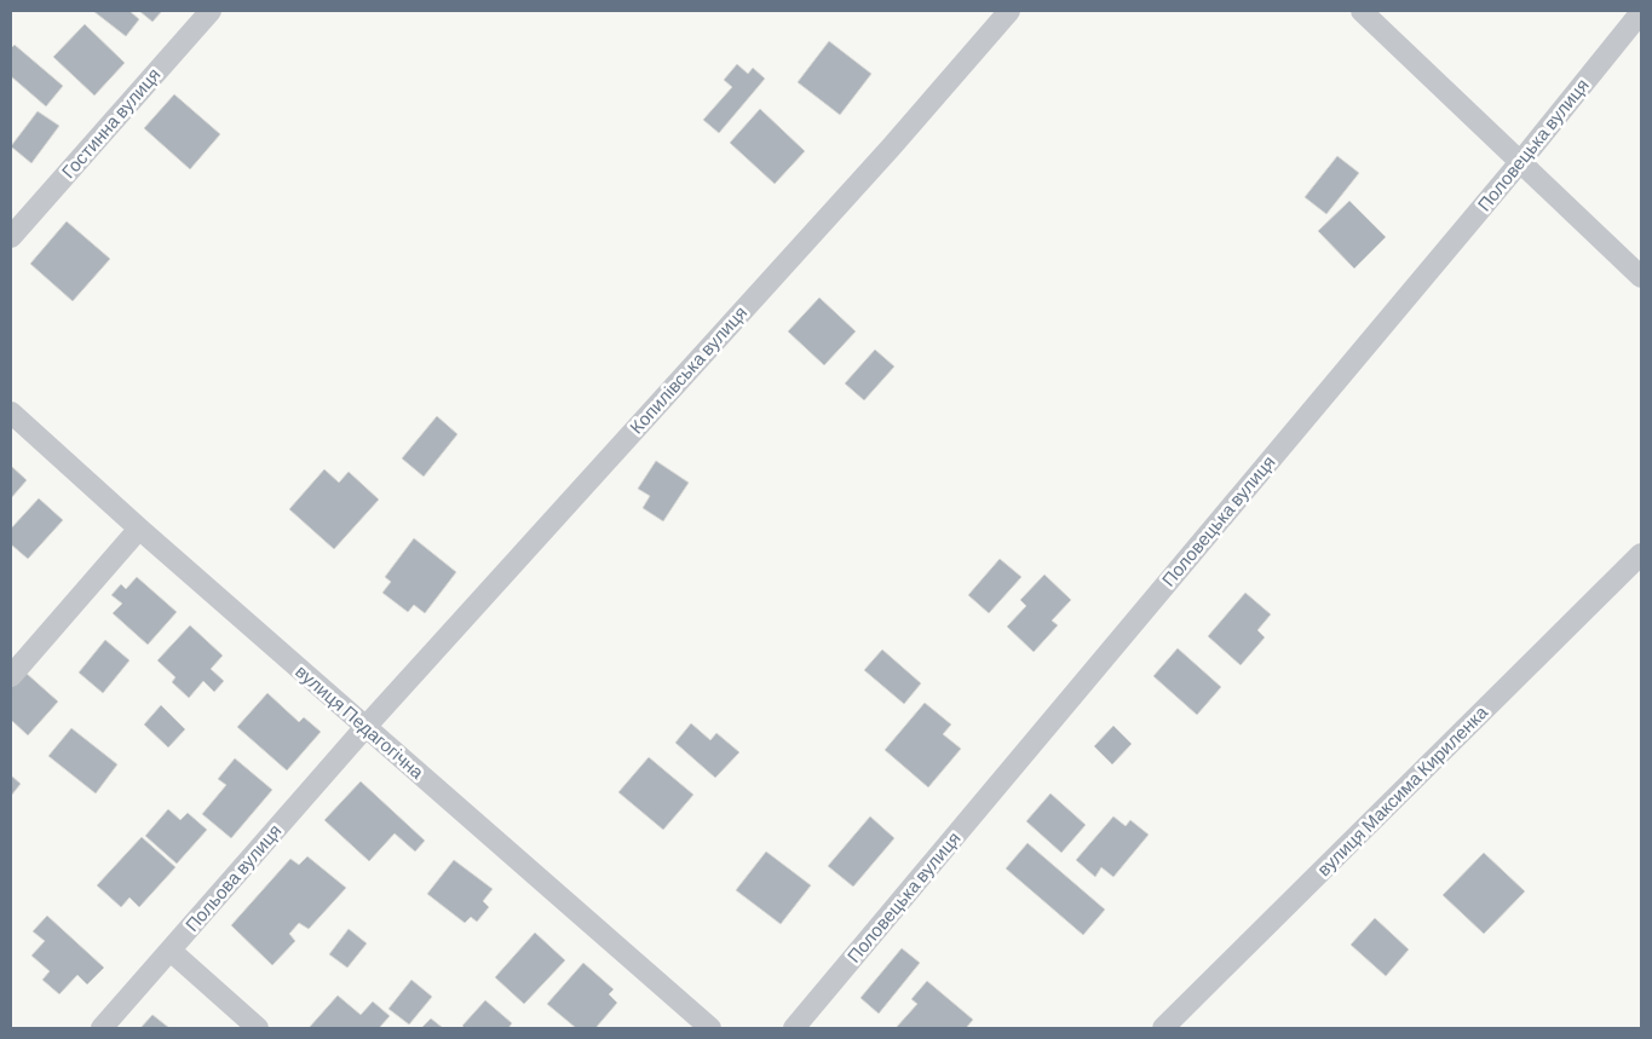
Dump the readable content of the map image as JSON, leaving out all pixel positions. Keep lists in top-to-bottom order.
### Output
{
  "streets": {
    "street": [
      "Гостинна вулиця",
      "Половецька вулиця",
      "Копилівська вулиця",
      "вулиця Педагогічна",
      "вулиця Максима Кириленка",
      "Польова вулиця"
    ]
  },
  "crossings": [
    ["Копилівська вулиця", "вулиця Педагогічна"],
    ["Копилівська вулиця", "Польова вулиця"],
    ["вулиця Педагогічна", "Польова вулиця"]
  ]
}
